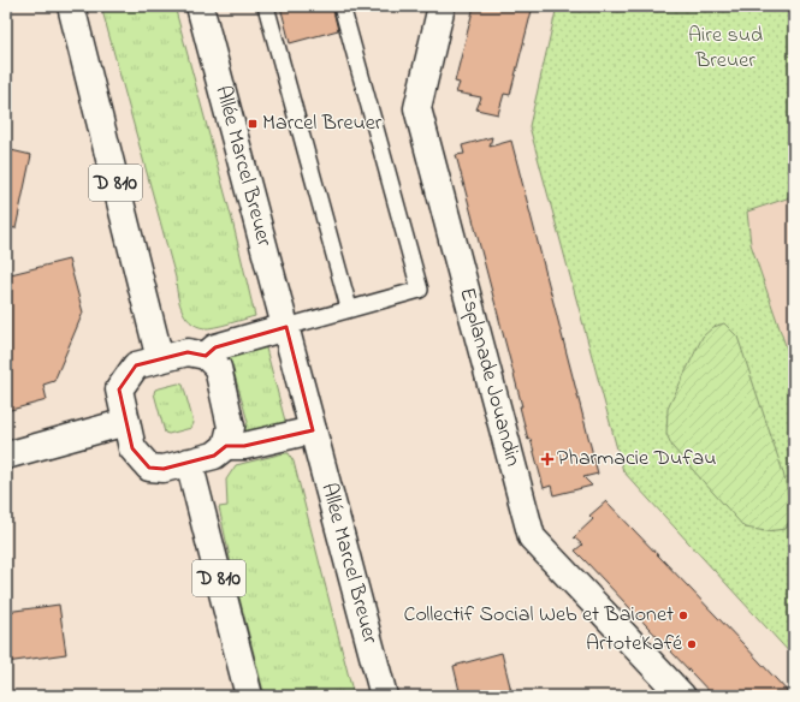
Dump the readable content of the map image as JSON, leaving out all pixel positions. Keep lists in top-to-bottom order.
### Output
{
  "streets": {
    "street": ["Allée Marcel Breuer", "D 810", "Esplanade Jouandin"]
  },
  "parks": ["Aire sud Breuer"],
  "places": {
    "transit": ["Marcel Breuer"],
    "health": ["Pharmacie Dufau"],
    "other": ["Collectif Social Web et Baionet", "ArtoteKafé"]
  }
}
